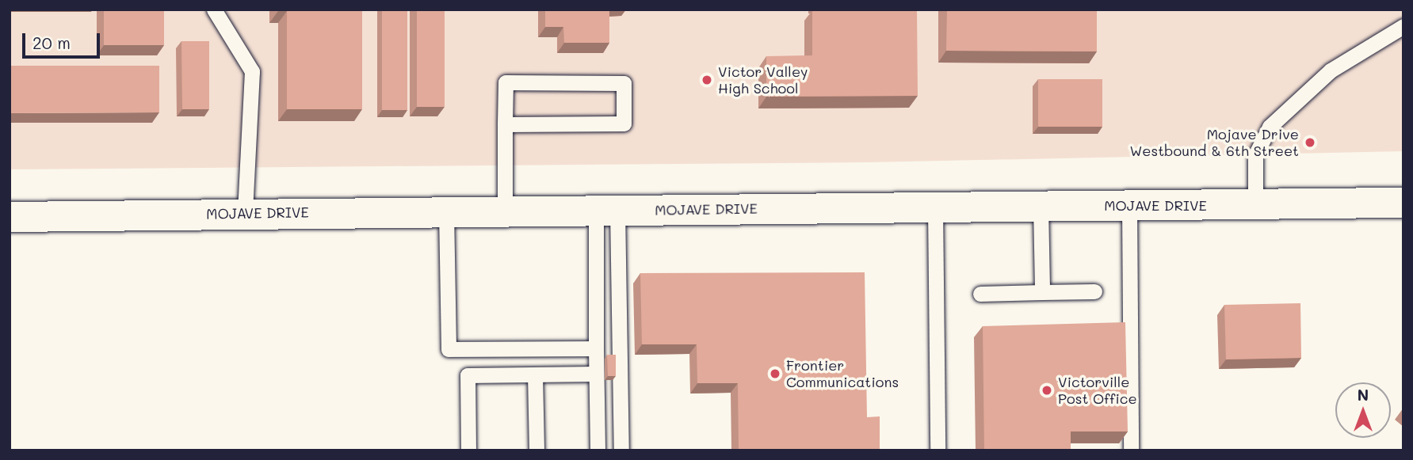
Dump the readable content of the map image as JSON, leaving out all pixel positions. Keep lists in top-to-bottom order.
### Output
{
  "streets": {
    "main road": ["MOJAVE DRIVE"]
  },
  "places": [
    "Victor Valley High School",
    "Mojave Drive Westbound & 6th Street",
    "Frontier Communications",
    "Victorville Post Office"
  ],
  "scale_bar": "20 m",
  "north": "top"
}
